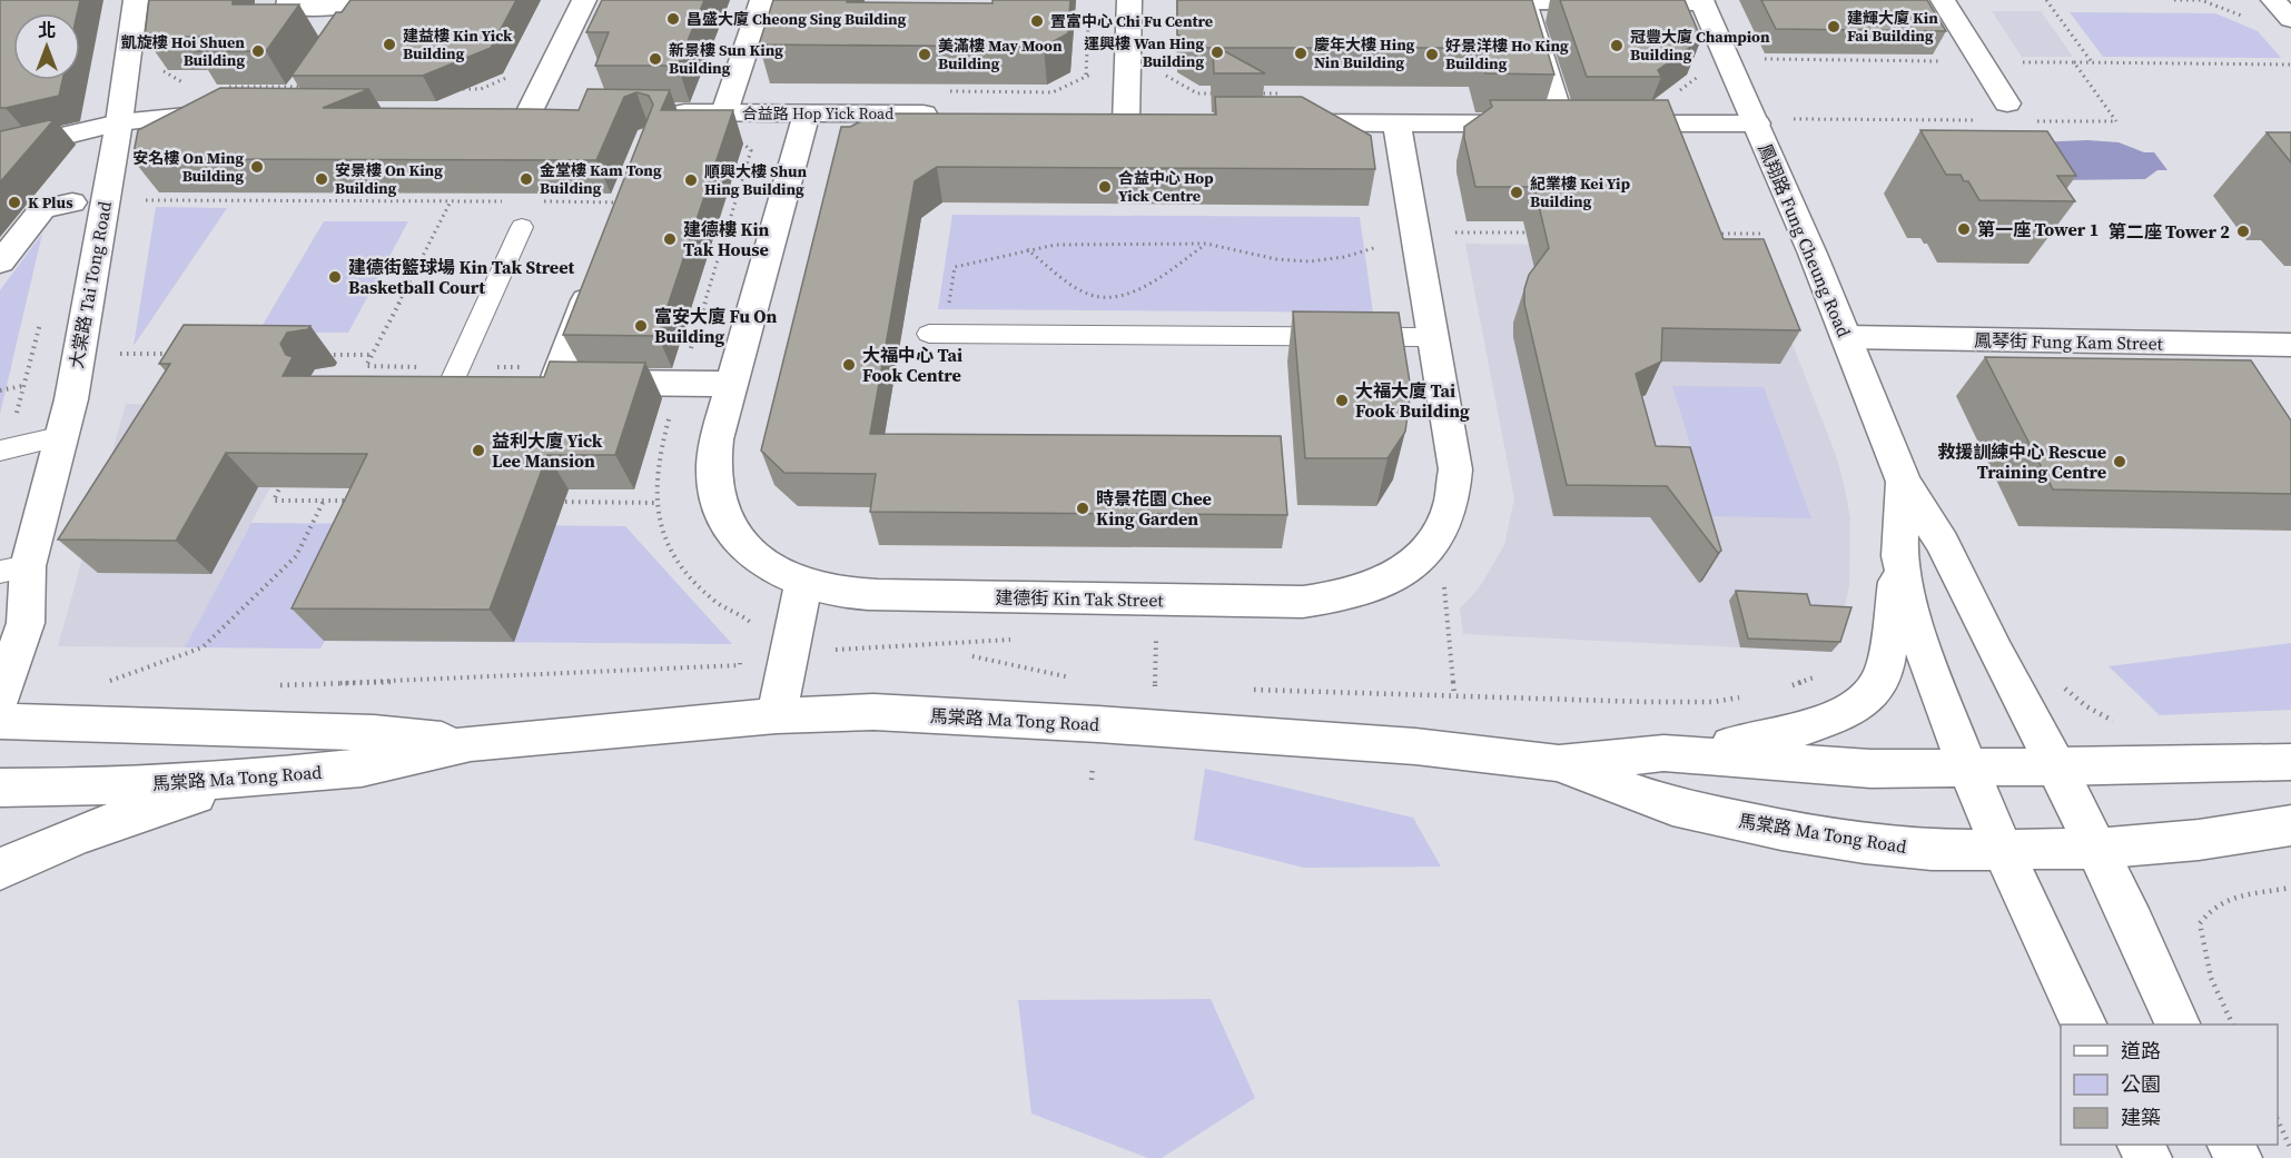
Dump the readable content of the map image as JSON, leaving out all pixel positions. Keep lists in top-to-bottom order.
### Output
{
  "streets": {
    "street": [
      "合益路 Hop Yick Road",
      "鳳翔路 Fung Cheung Road",
      "大棠路 Tai Tong Road",
      "鳳琴街 Fung Kam Street",
      "建德街 Kin Tak Street",
      "馬棠路 Ma Tong Road"
    ]
  },
  "crossings": [
    ["合益路 Hop Yick Road", "建德街 Kin Tak Street"],
    ["鳳翔路 Fung Cheung Road", "鳳琴街 Fung Kam Street"],
    ["鳳翔路 Fung Cheung Road", "馬棠路 Ma Tong Road"]
  ],
  "places": [
    "昌盛大廈 Cheong Sing Building",
    "置富中心 Chi Fu Centre",
    "建輝大廈 Kin Fai Building",
    "建益樓 Kin Yick Building",
    "冠豐大廈 Champion Building",
    "凱旋樓 Hoi Shuen Building",
    "運興樓 Wan Hing Building",
    "慶年大樓 Hing Nin Building",
    "美滿樓 May Moon Building",
    "好景洋樓 Ho King Building",
    "新景樓 Sun King Building",
    "安名樓 On Ming Building",
    "安景樓 On King Building",
    "金堂樓 Kam Tong Building",
    "順興大樓 Shun Hing Building",
    "合益中心 Hop Yick Centre",
    "紀業樓 Kei Yip Building",
    "K Plus",
    "第一座 Tower 1",
    "第二座 Tower 2",
    "建德樓 Kin Tak House",
    "建德街籃球場 Kin Tak Street Basketball Court",
    "富安大廈 Fu On Building",
    "大福中心 Tai Fook Centre",
    "大福大廈 Tai Fook Building",
    "益利大廈 Yick Lee Mansion",
    "救援訓練中心 Rescue Training Centre",
    "時景花園 Chee King Garden"
  ],
  "legend": ["道路", "公園", "建築"],
  "north": "top"
}
